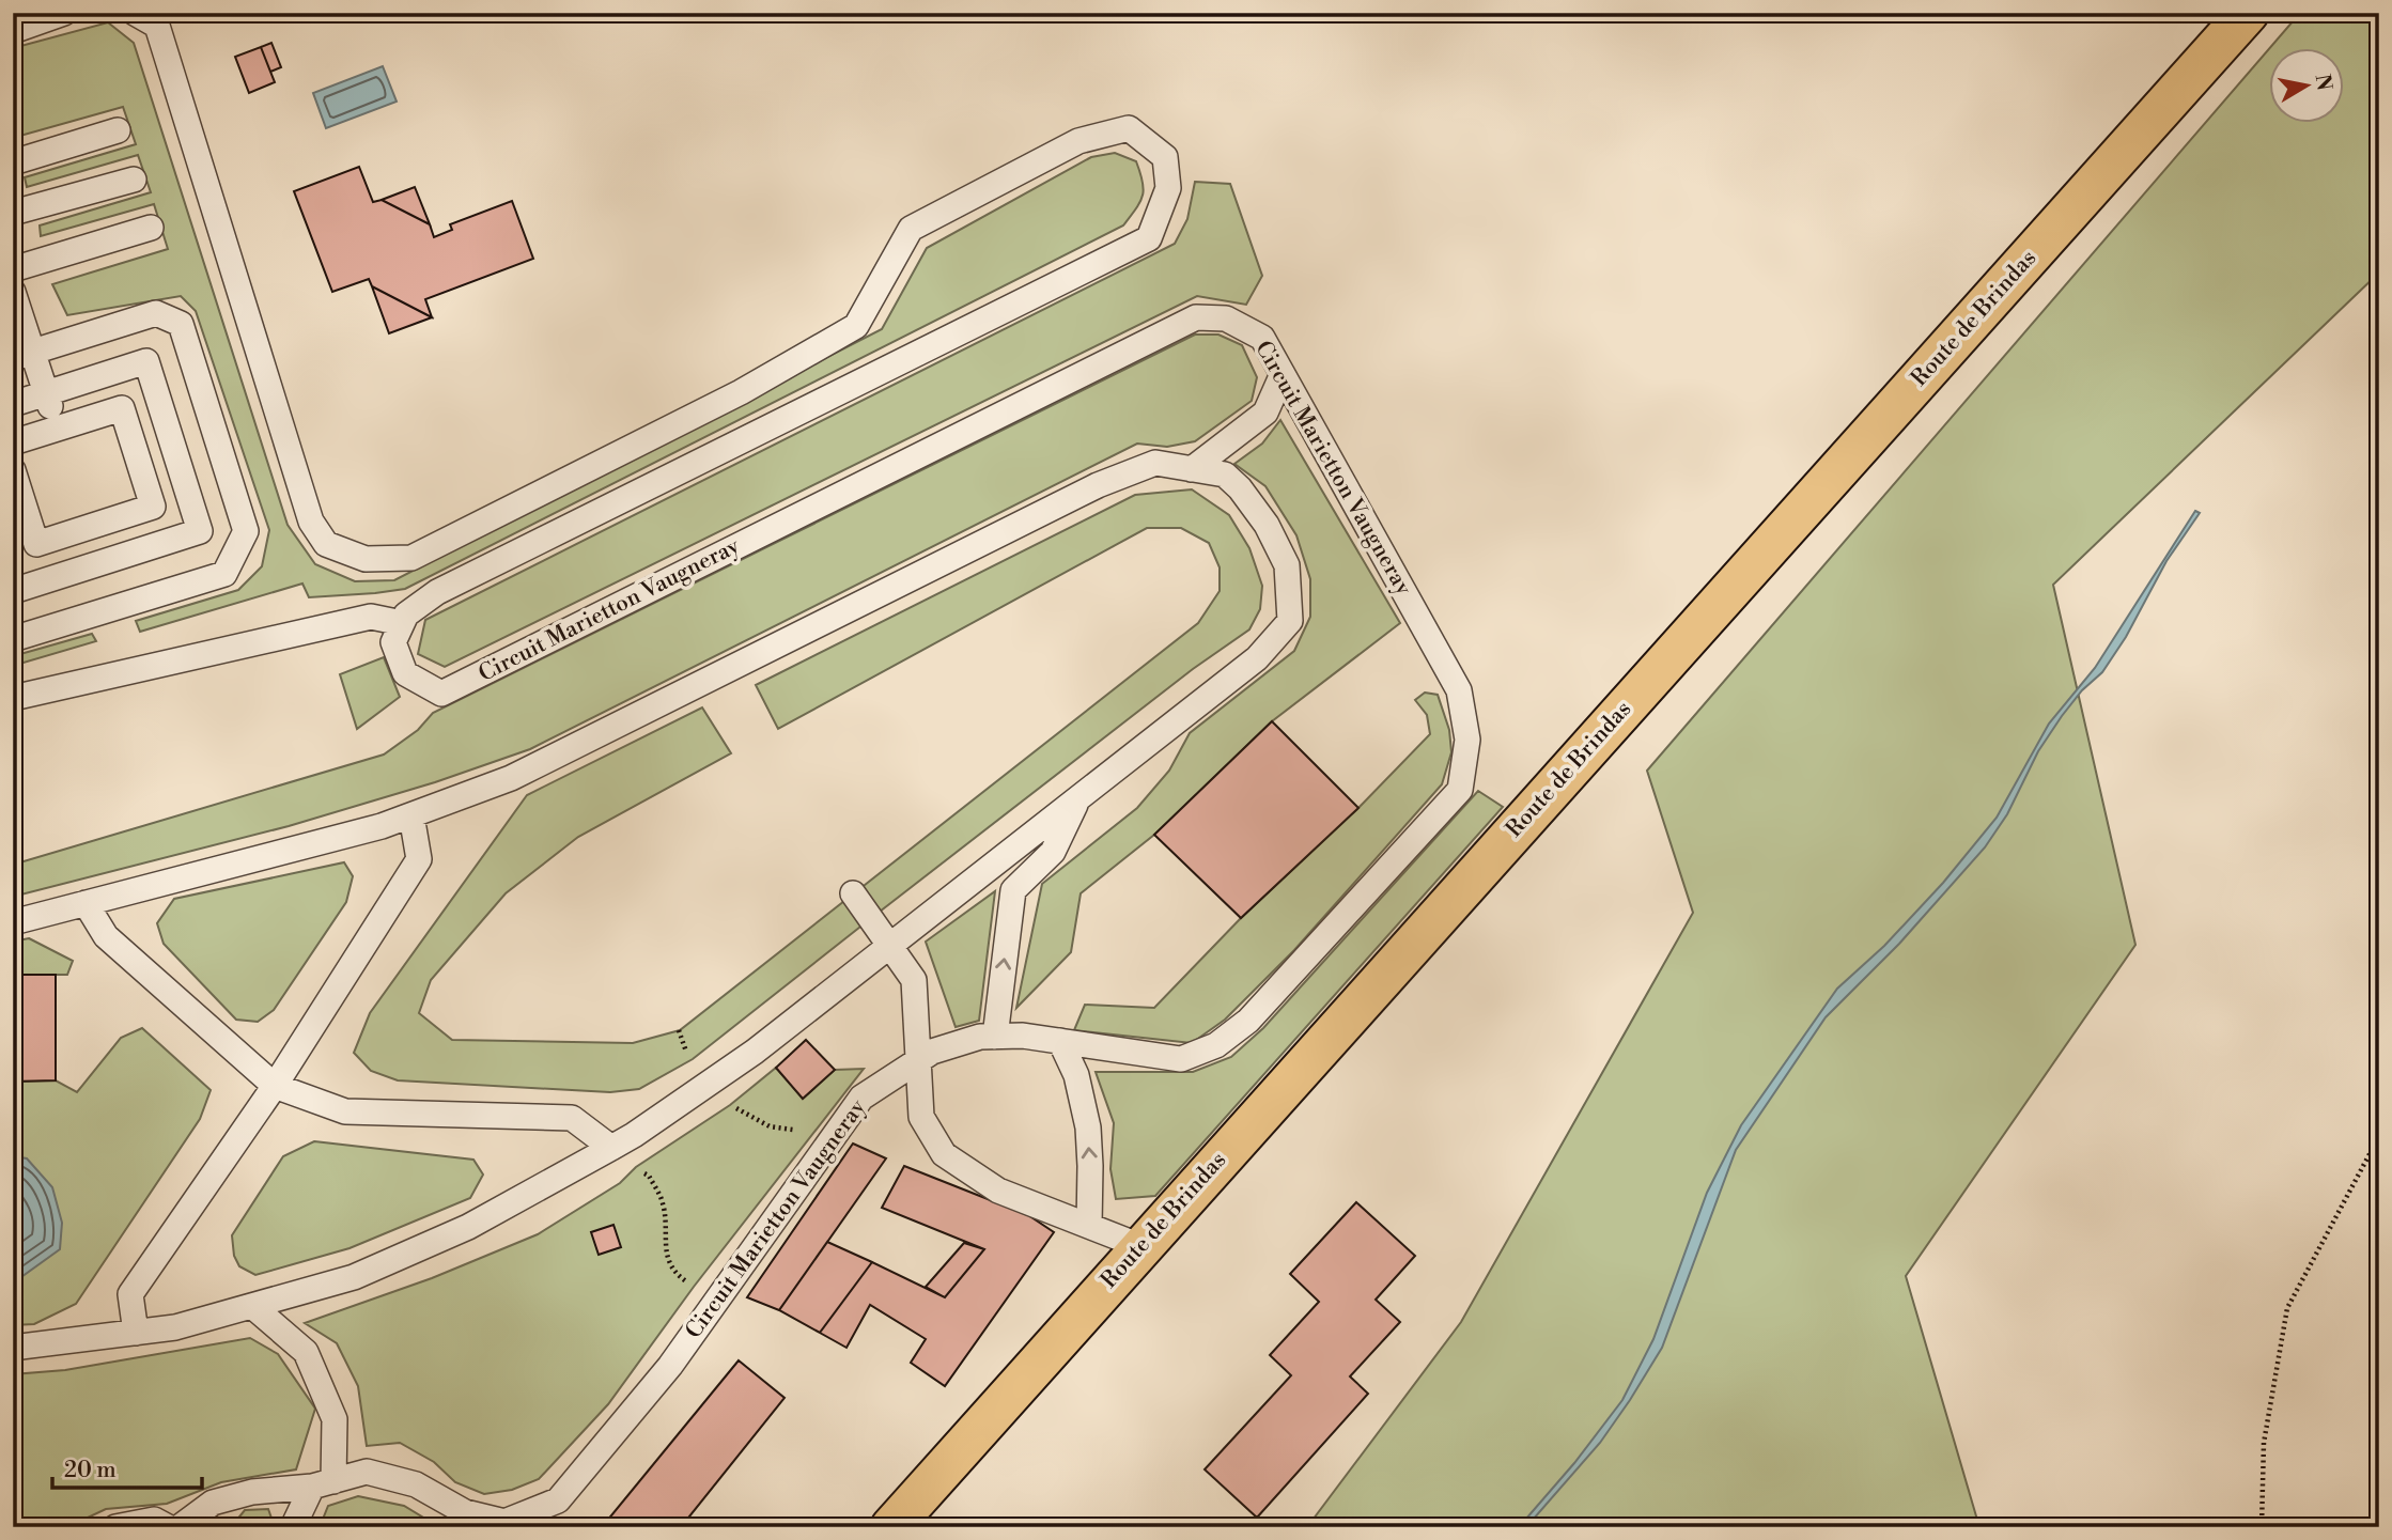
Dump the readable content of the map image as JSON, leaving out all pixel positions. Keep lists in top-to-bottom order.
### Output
{
  "streets": {
    "main road": ["Route de Brindas"],
    "lane": ["Circuit Marietton Vaugneray"]
  },
  "scale_bar": "20 m",
  "north": "right"
}
